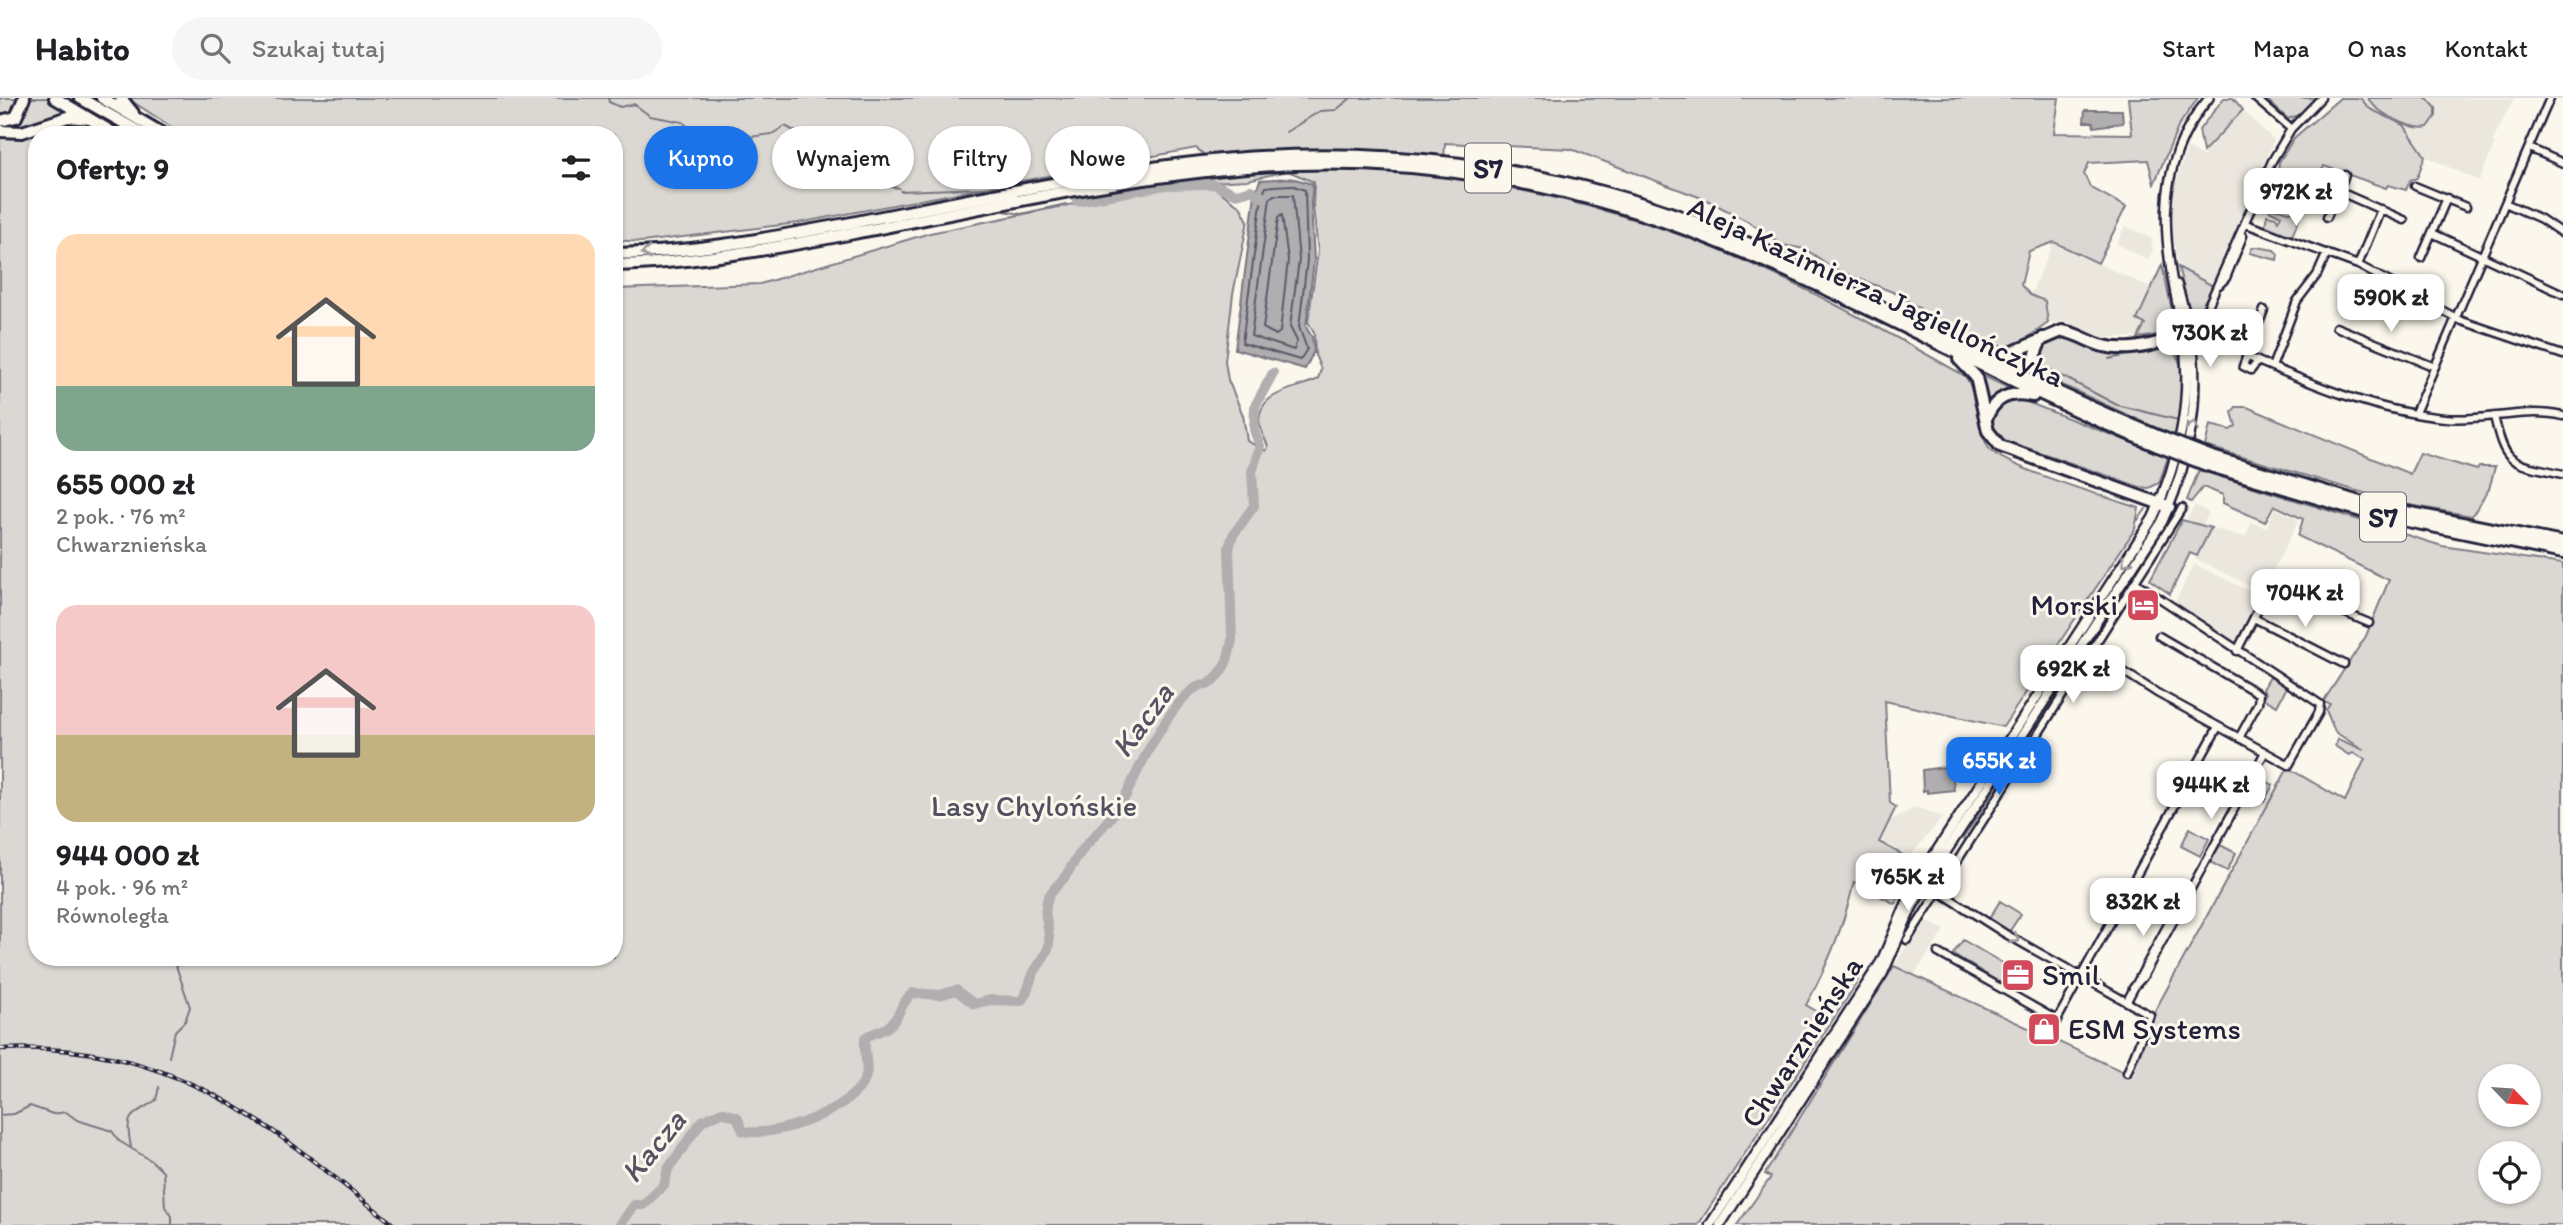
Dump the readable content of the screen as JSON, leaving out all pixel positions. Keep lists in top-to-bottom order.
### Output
{
  "streets": {
    "highway": ["S7", "Aleja Kazimierza Jagiellończyka"],
    "main road": ["Chwarznieńska"]
  },
  "water": ["Kacza"],
  "parks": ["Lasy Chylońskie"],
  "places": {
    "hotel": ["Morski"],
    "office": ["Smil"],
    "shop": ["ESM Systems"]
  },
  "north": "bottom right",
  "page": {
    "header": "Habito",
    "search": "Szukaj tutaj",
    "nav": [
      "Start",
      "Mapa",
      "O nas",
      "Kontakt"
    ],
    "chip": [
      "Kupno",
      "Wynajem",
      "Filtry",
      "Nowe"
    ],
    "heading": "Oferty: 9",
    "price": [
      "972K zł",
      "590K zł",
      "730K zł",
      "704K zł",
      "692K zł",
      "655K zł",
      "944K zł",
      "765K zł",
      "832K zł"
    ],
    "list": [
      {
        "name": "655 000 zł",
        "note": "2 pok. · 76 m² · Chwarznieńska"
      },
      {
        "name": "944 000 zł",
        "note": "4 pok. · 96 m² · Równoległa"
      }
    ]
  }
}
